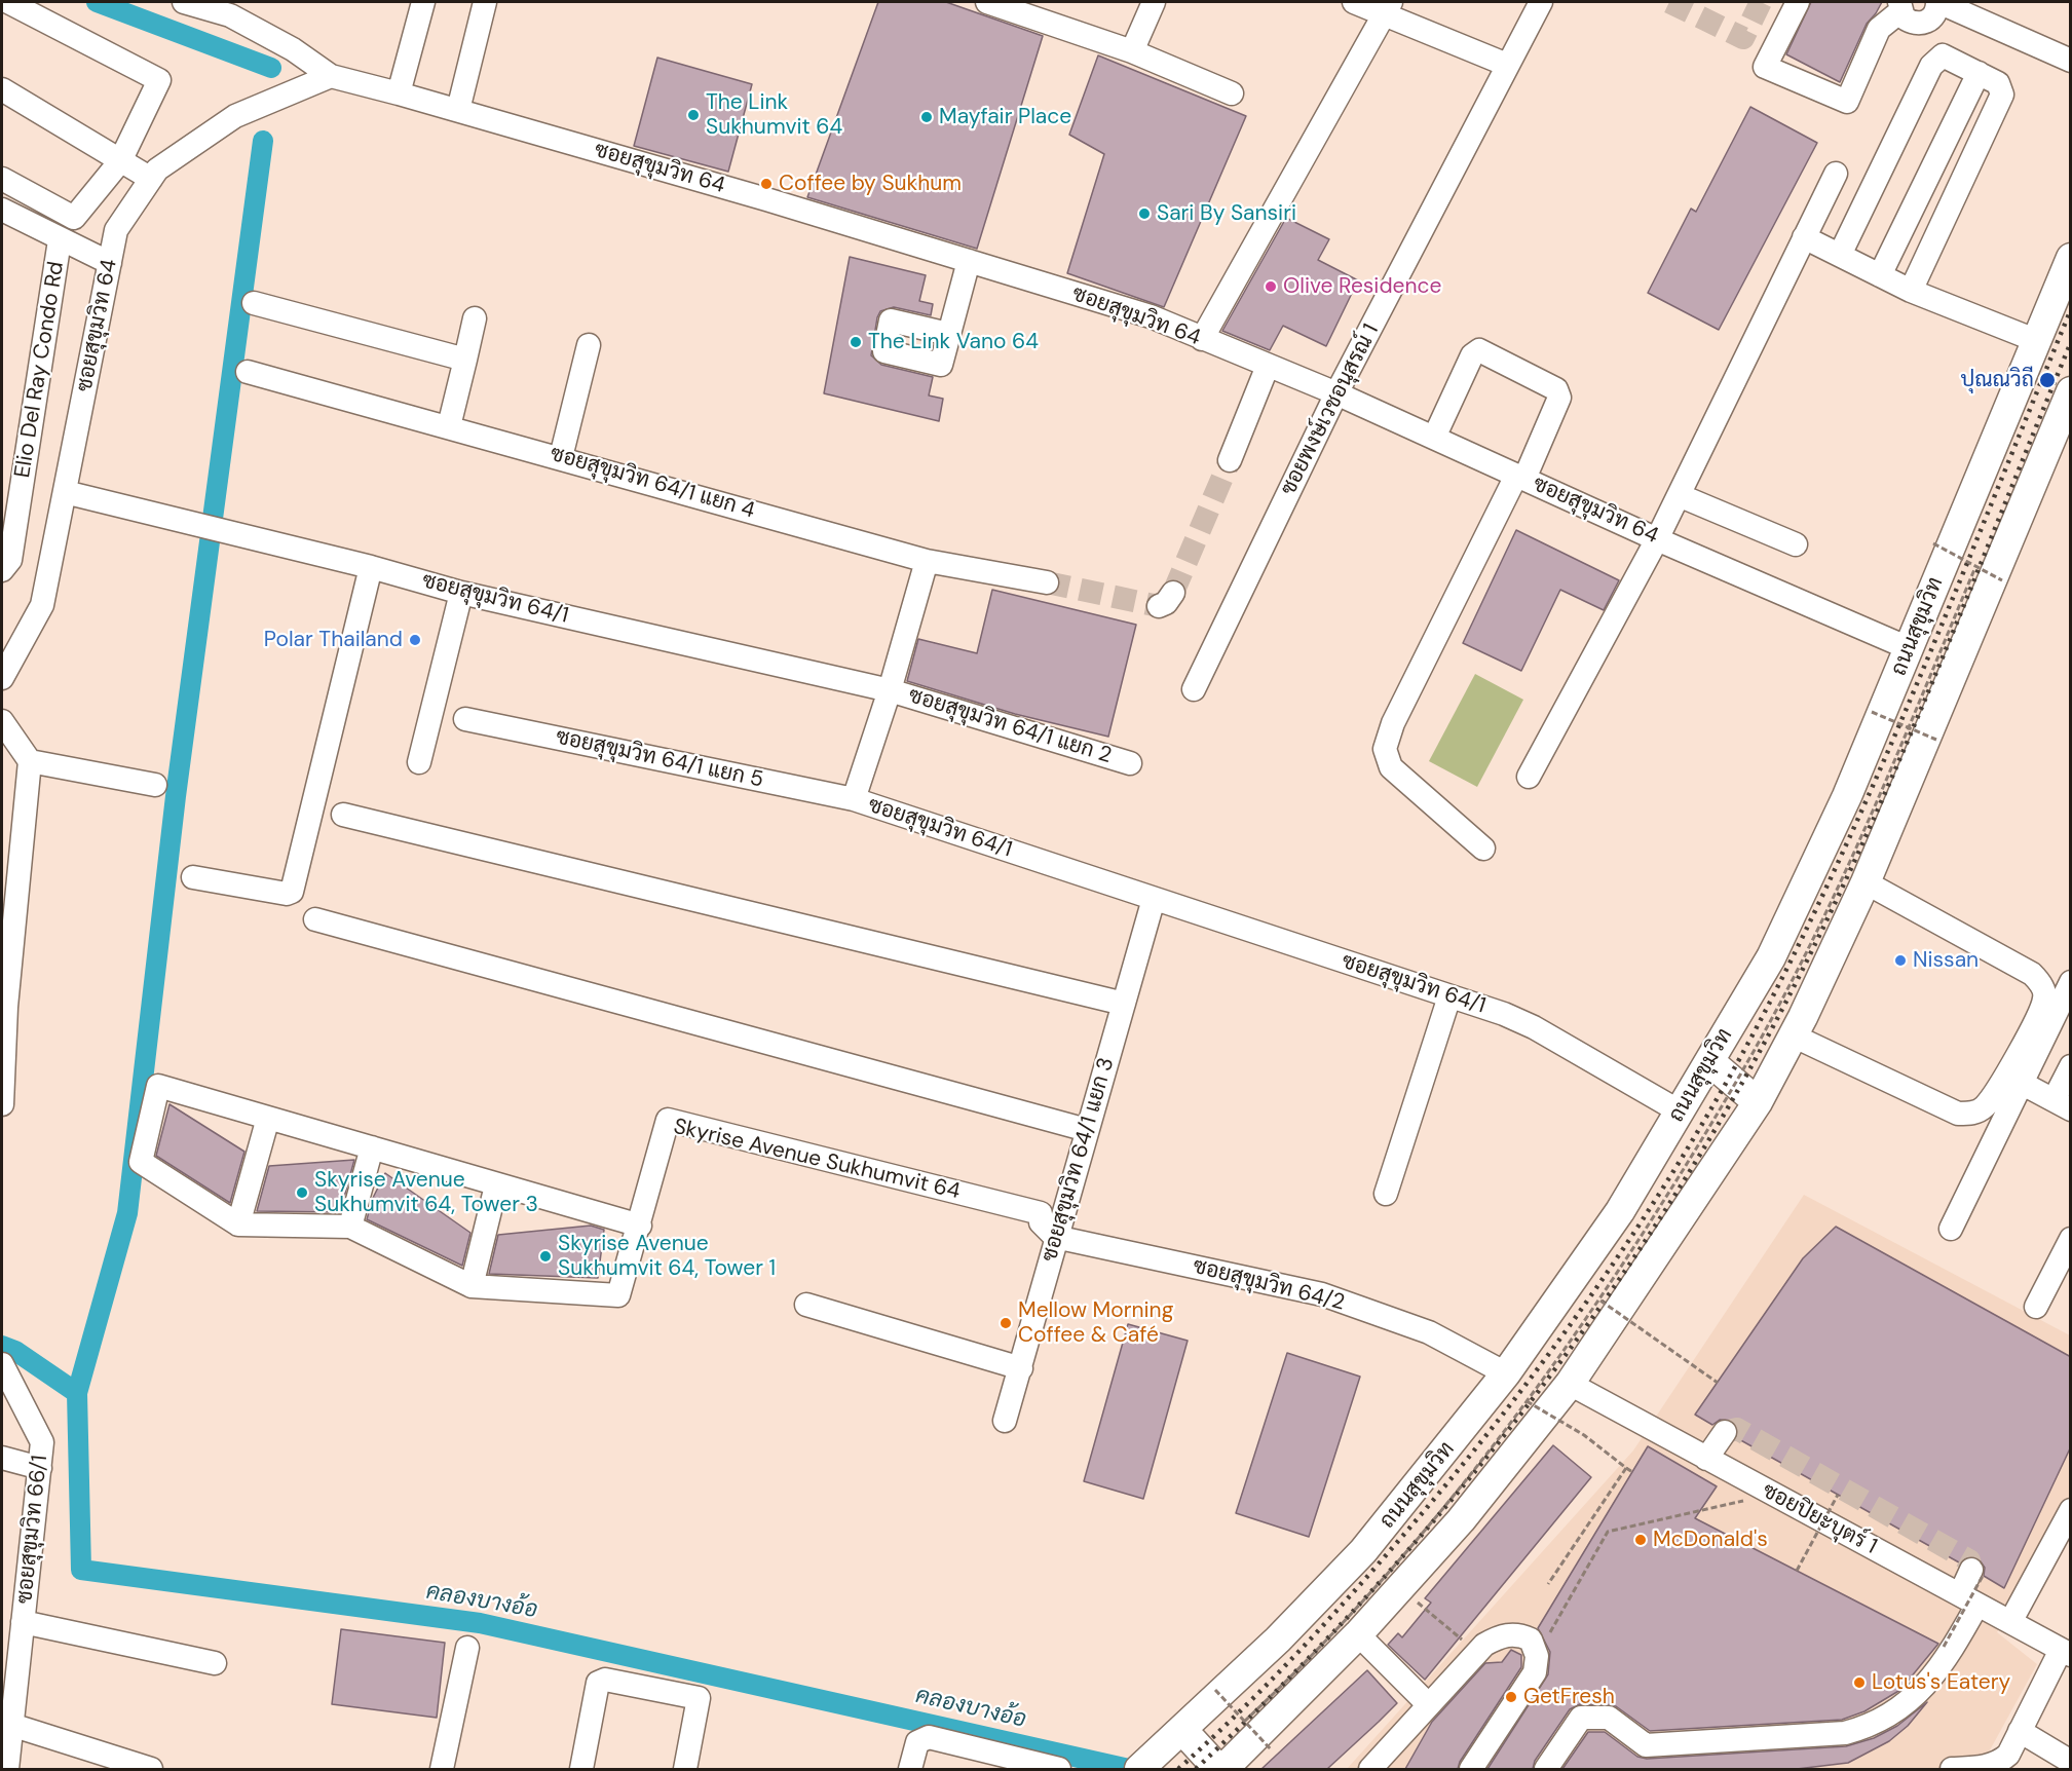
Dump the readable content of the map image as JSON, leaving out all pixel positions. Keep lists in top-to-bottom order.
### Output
{
  "streets": {
    "main road": ["ถนนสุขุมวิท"],
    "street": [
      "ซอยสุขุมวิท 64",
      "Elio Del Ray Condo Rd",
      "ซอยพงษ์เวชอนุสรณ์ 1",
      "ซอยสุขุมวิท 64/1 แยก 4",
      "ซอยสุขุมวิท 64/1",
      "ซอยสุขุมวิท 64/1 แยก 2",
      "ซอยสุขุมวิท 64/1 แยก 5",
      "Skyrise Avenue Sukhumvit 64",
      "ซอยสุขุมวิท 64/1 แยก 3",
      "ซอยสุขุมวิท 64/2",
      "ซอยปิยะบุตร์ 1",
      "ซอยสุขุมวิท 66/1"
    ]
  },
  "crossings": [
    ["ซอยสุขุมวิท 64", "Elio Del Ray Condo Rd"],
    ["ซอยสุขุมวิท 64", "ซอยพงษ์เวชอนุสรณ์ 1"],
    ["ซอยสุขุมวิท 64", "ซอยสุขุมวิท 64/1"],
    ["ซอยสุขุมวิท 64", "ถนนสุขุมวิท"],
    ["ซอยสุขุมวิท 64/1", "ถนนสุขุมวิท"],
    ["ซอยสุขุมวิท 64/1", "ซอยสุขุมวิท 64/1 แยก 2"],
    ["ซอยสุขุมวิท 64/1", "ซอยสุขุมวิท 64/1 แยก 5"],
    ["ซอยสุขุมวิท 64/1", "ซอยสุขุมวิท 64/1 แยก 3"],
    ["ถนนสุขุมวิท", "ซอยสุขุมวิท 64/2"],
    ["Skyrise Avenue Sukhumvit 64", "ซอยสุขุมวิท 64/1 แยก 3"],
    ["Skyrise Avenue Sukhumvit 64", "ซอยสุขุมวิท 64/2"],
    ["ซอยสุขุมวิท 64/1 แยก 3", "ซอยสุขุมวิท 64/2"]
  ],
  "water": ["คลองบางอ้อ"],
  "places": [
    "The Link Sukhumvit 64",
    "Mayfair Place",
    "Coffee by Sukhum",
    "Sari By Sansiri",
    "Olive Residence",
    "The Link Vano 64",
    "ปุณณวิถี",
    "Polar Thailand",
    "Nissan",
    "Skyrise Avenue Sukhumvit 64, Tower 3",
    "Skyrise Avenue Sukhumvit 64, Tower 1",
    "Mellow Morning Coffee & Café",
    "McDonald's",
    "Lotus's Eatery",
    "GetFresh"
  ]
}
